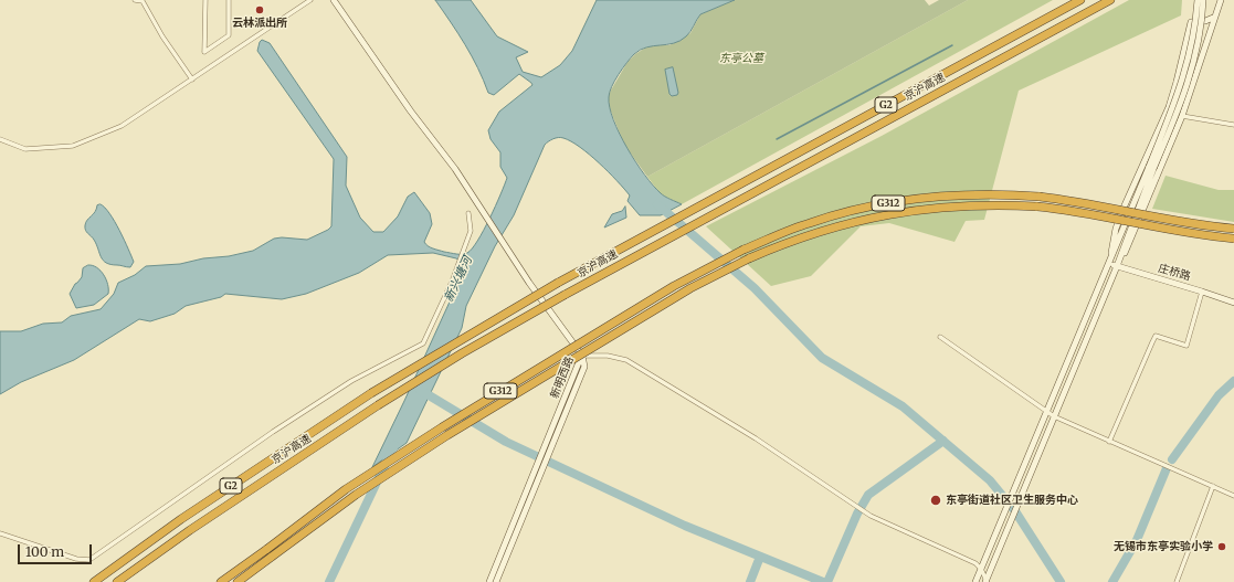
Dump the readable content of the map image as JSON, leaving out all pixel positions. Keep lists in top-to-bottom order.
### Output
{
  "streets": {
    "highway": ["京沪高速", "G2", "G312"],
    "main road": ["庄桥路", "新明西路"]
  },
  "water": ["新兴塘河"],
  "parks": ["东亭公墓"],
  "places": ["云林派出所", "东亭街道社区卫生服务中心", "无锡市东亭实验小学"],
  "scale_bar": "100 m"
}
